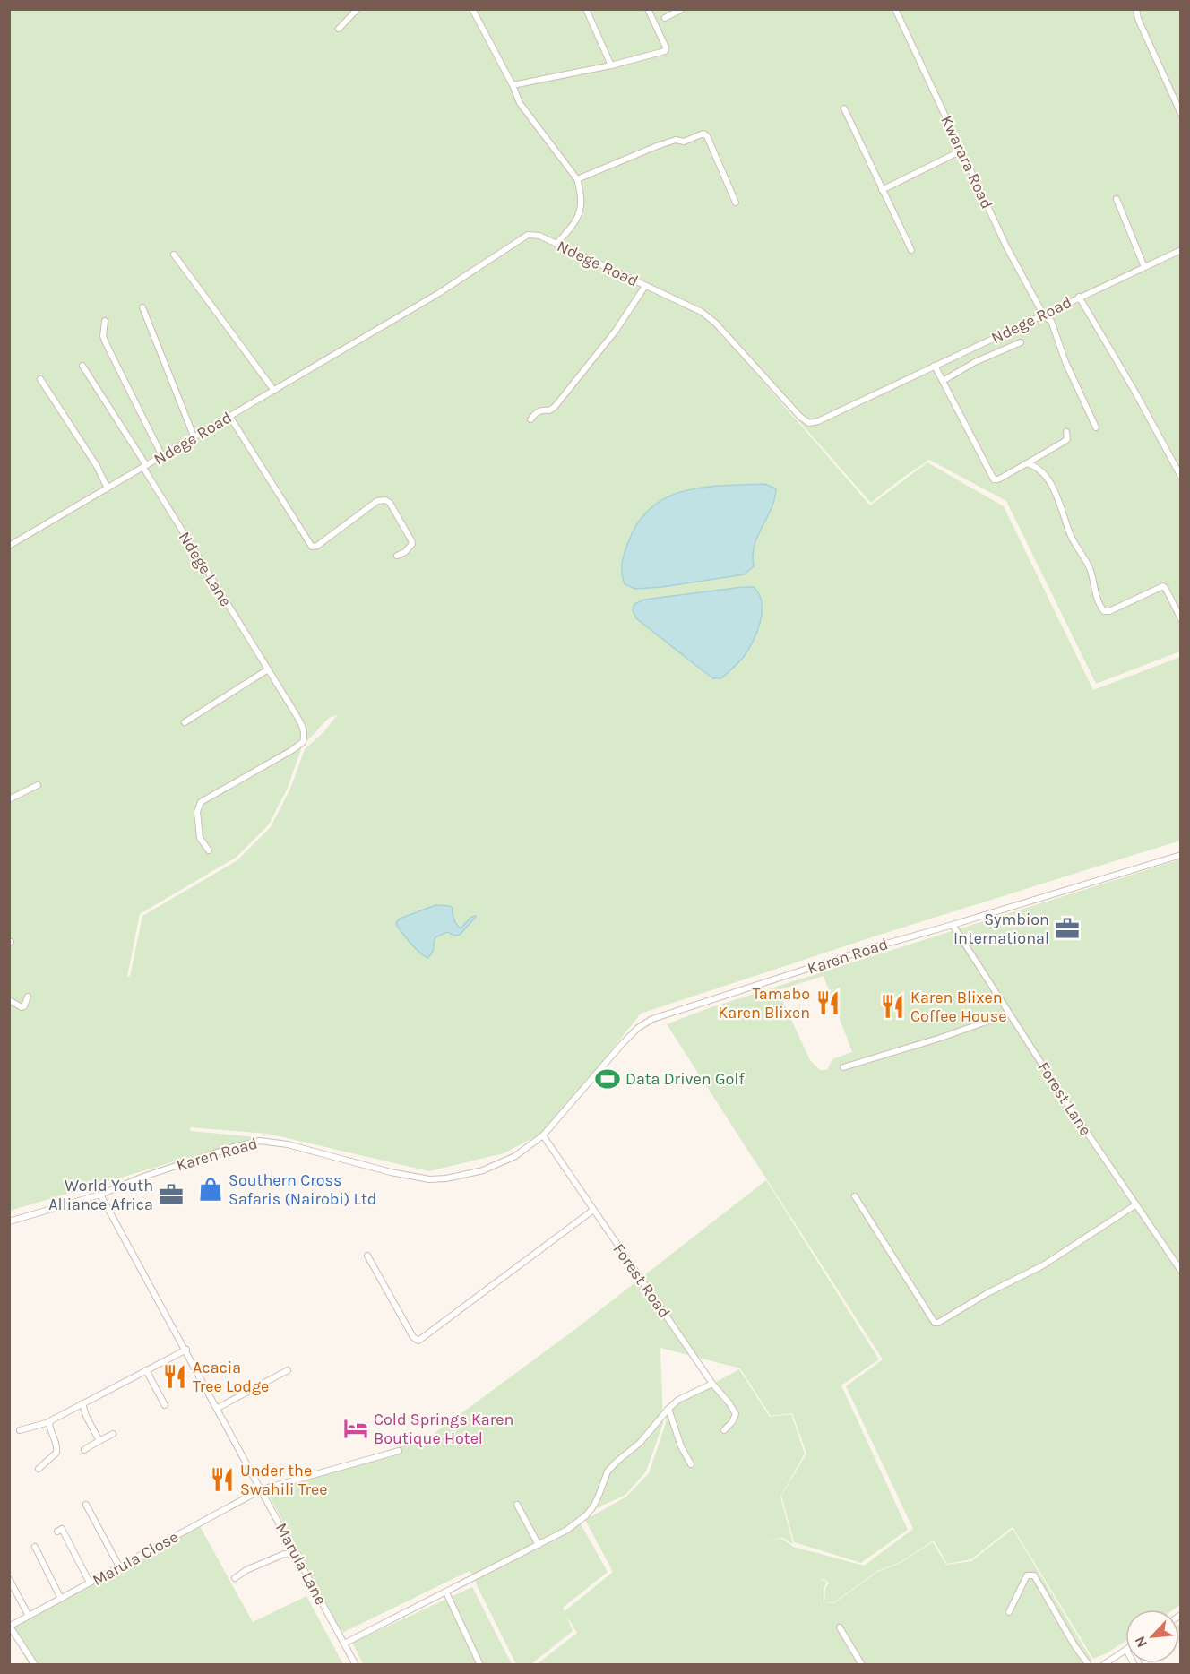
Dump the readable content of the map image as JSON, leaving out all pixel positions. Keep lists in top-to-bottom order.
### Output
{
  "streets": {
    "street": [
      "Kwarara Road",
      "Ndege Road",
      "Ndege Lane",
      "Karen Road",
      "Forest Lane",
      "Forest Road",
      "Marula Close",
      "Marula Lane"
    ]
  },
  "crossings": [
    ["Kwarara Road", "Ndege Road"],
    ["Ndege Road", "Ndege Lane"],
    ["Karen Road", "Forest Lane"],
    ["Karen Road", "Forest Road"],
    ["Karen Road", "Marula Lane"],
    ["Marula Close", "Marula Lane"]
  ],
  "places": {
    "office": ["Symbion International", "World Youth Alliance Africa"],
    "restaurant": [
      "Tamabo Karen Blixen",
      "Karen Blixen Coffee House",
      "Acacia Tree Lodge",
      "Under the Swahili Tree"
    ],
    "sports": ["Data Driven Golf"],
    "shop": ["Southern Cross Safaris (Nairobi) Ltd"],
    "hotel": ["Cold Springs Karen Boutique Hotel"]
  },
  "north": "bottom left"
}
